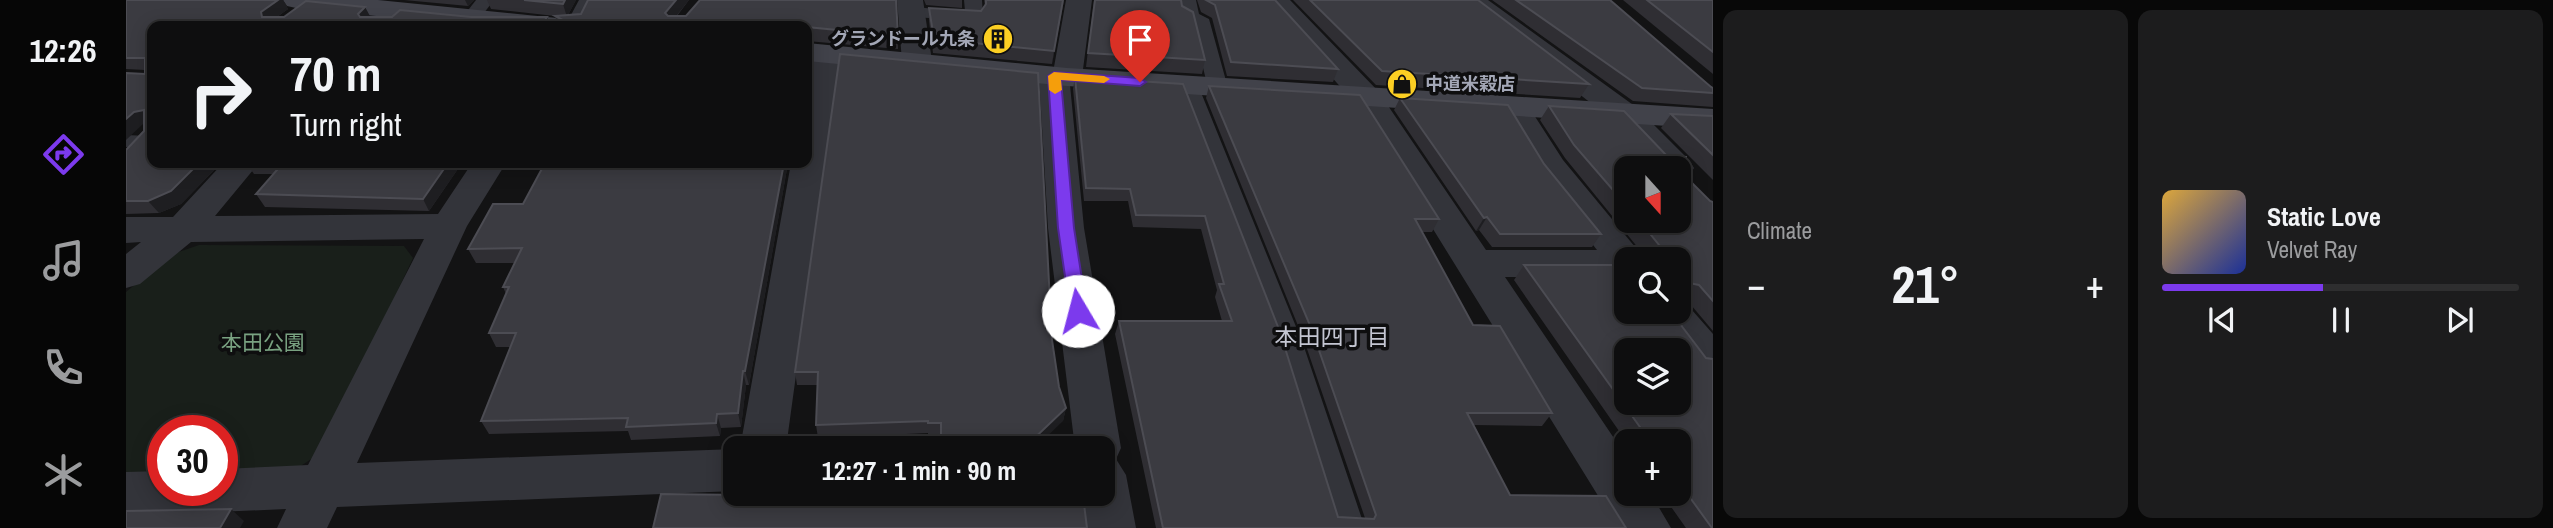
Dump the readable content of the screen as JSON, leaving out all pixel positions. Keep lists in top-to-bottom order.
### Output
{
  "districts": ["本田四丁目"],
  "parks": ["本田公園"],
  "places": {
    "building": ["グランドール九条"],
    "shop": ["中道米穀店"]
  },
  "north": "bottom",
  "page": {
    "tabs": "12:26",
    "tile": "Climate",
    "turn": ["70 m", "Turn right"],
    "map_buttons": "+",
    "song": ["Static Love", "Velvet Ray"],
    "heat": ["−", "21°", "+"],
    "limit": "30",
    "trip": "12:27 · 1 min · 90 m"
  }
}
